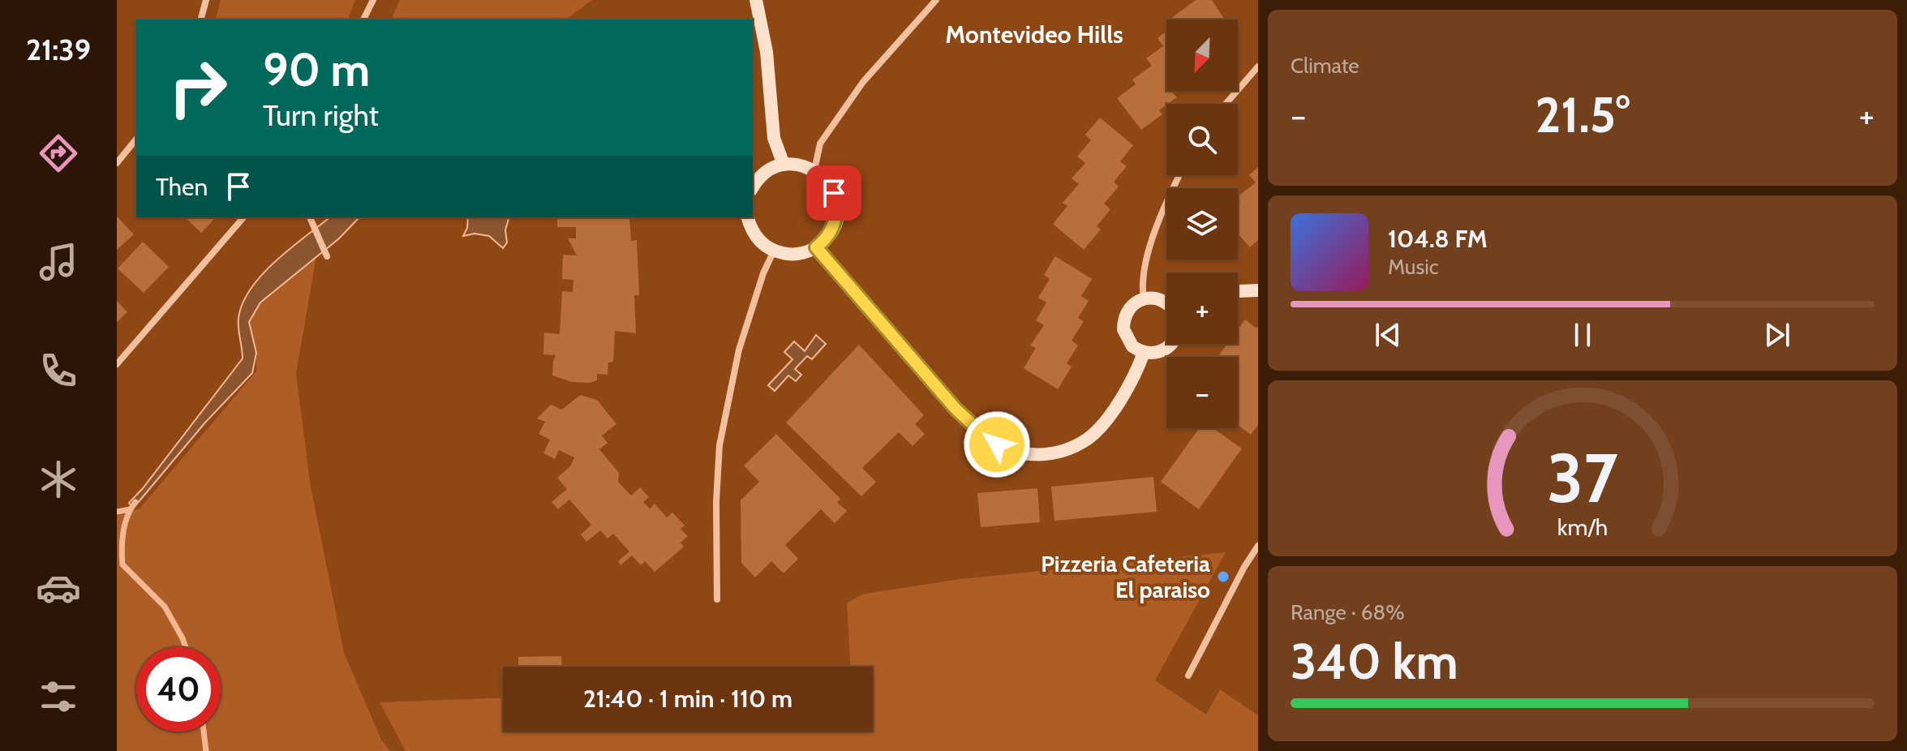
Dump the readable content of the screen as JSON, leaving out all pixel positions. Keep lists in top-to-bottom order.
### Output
{
  "districts": ["Montevideo Hills"],
  "places": ["Pizzeria Cafeteria El paraiso"],
  "north": "bottom left",
  "page": {
    "tabs": "21:39",
    "tile": [
      "Climate",
      ["Range · 68%", "340 km"]
    ],
    "map_buttons": ["+", "−"],
    "turn": ["90 m", "Turn right"],
    "heat": ["−", "21.5°", "+"],
    "then": "Then",
    "song": ["104.8 FM", "Music"],
    "limit": "40",
    "trip": "21:40 · 1 min · 110 m",
    "gauge": ["37", "km/h"]
  }
}
